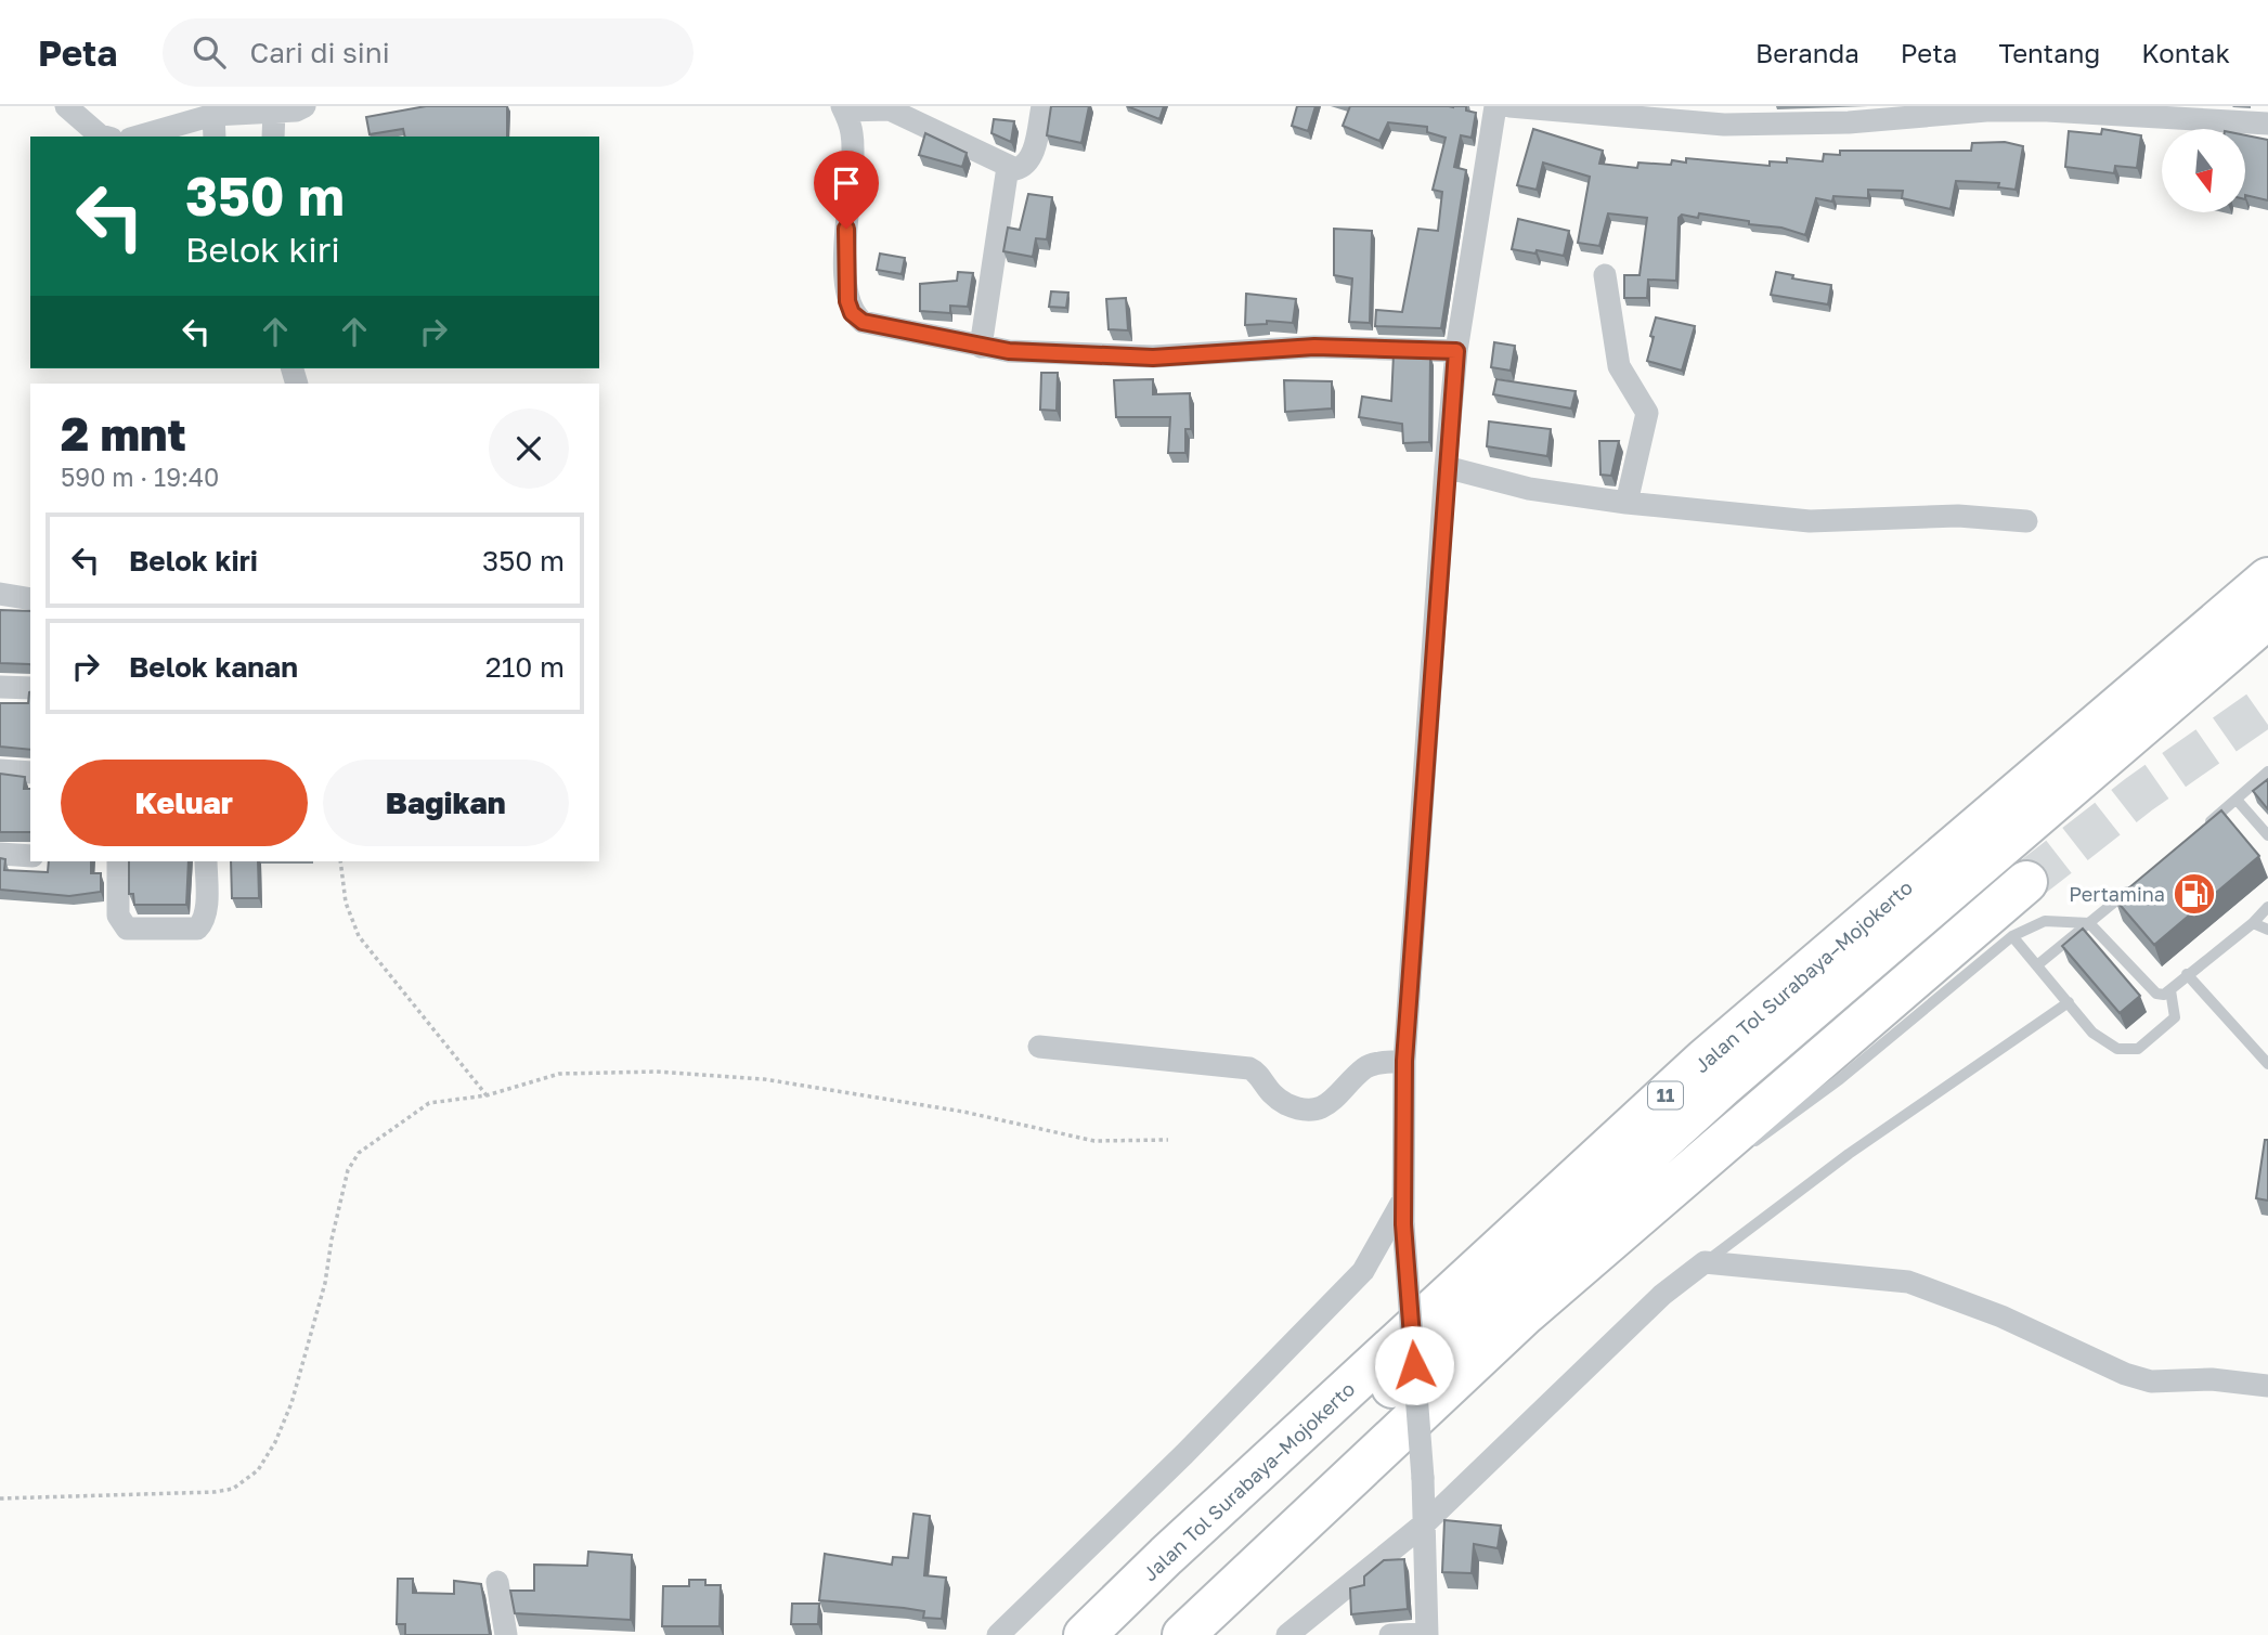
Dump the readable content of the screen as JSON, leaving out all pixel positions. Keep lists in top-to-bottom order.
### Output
{
  "streets": {
    "highway": ["Jalan Tol Surabaya–Mojokerto", "11"]
  },
  "places": {
    "fuel station": ["Pertamina"]
  },
  "north": "bottom",
  "page": {
    "header": "Peta",
    "search": "Cari di sini",
    "nav": [
      "Beranda",
      "Peta",
      "Tentang",
      "Kontak"
    ],
    "turn": ["350 m", "Belok kiri"],
    "heading": ["2 mnt", "590 m · 19:40"],
    "list": [
      {
        "name": "Belok kiri",
        "value": "350 m"
      },
      {
        "name": "Belok kanan",
        "value": "210 m"
      }
    ],
    "buttons": ["Keluar", "Bagikan"]
  }
}
